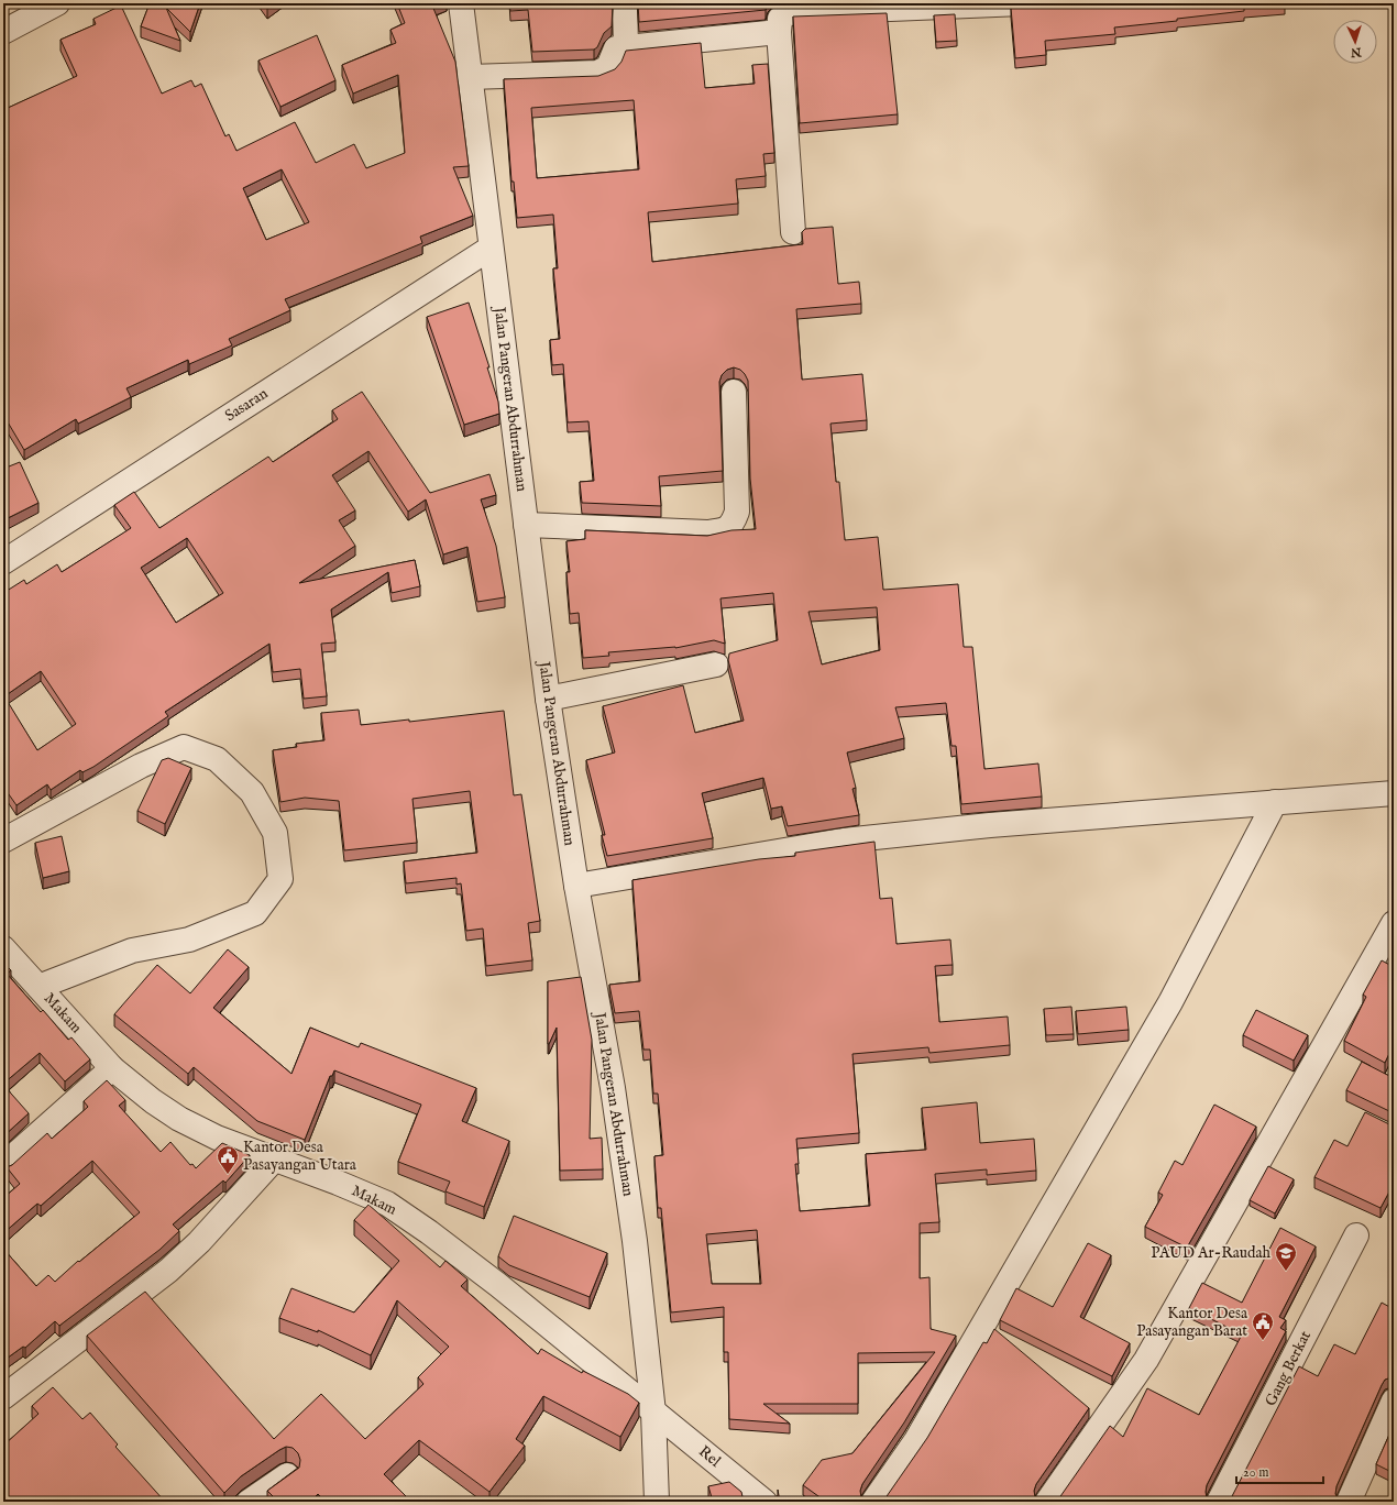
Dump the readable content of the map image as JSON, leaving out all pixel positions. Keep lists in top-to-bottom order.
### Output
{
  "streets": {
    "street": [
      "Jalan Pangeran Abdurrahman",
      "Sasaran",
      "Makam",
      "Gang Berkat",
      "Rel"
    ]
  },
  "crossings": [
    ["Jalan Pangeran Abdurrahman", "Sasaran"],
    ["Jalan Pangeran Abdurrahman", "Makam"],
    ["Jalan Pangeran Abdurrahman", "Rel"],
    ["Makam", "Rel"]
  ],
  "places": {
    "public building": ["Kantor Desa Pasayangan Utara", "Kantor Desa Pasayangan Barat"],
    "school or university": ["PAUD Ar-Raudah"]
  },
  "scale_bar": "20 m",
  "north": "bottom"
}
